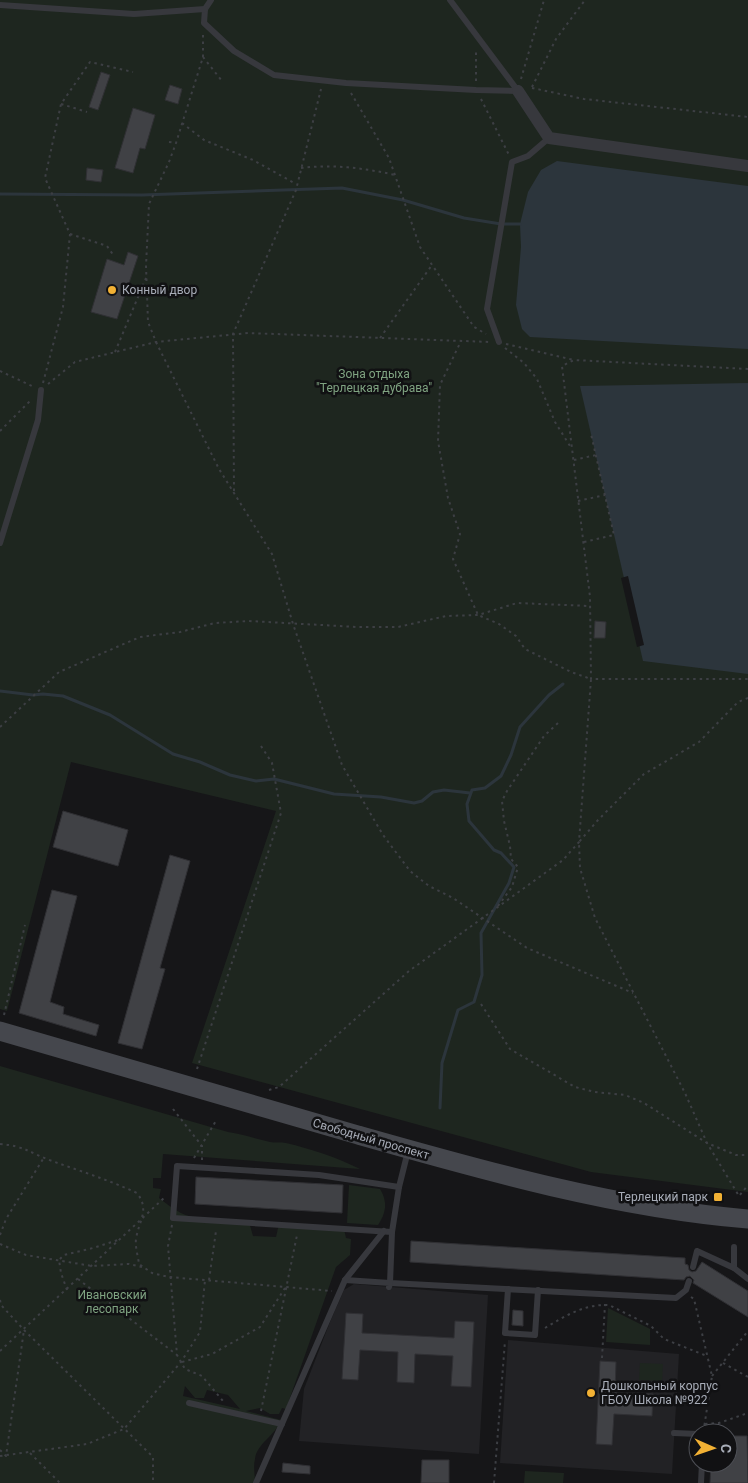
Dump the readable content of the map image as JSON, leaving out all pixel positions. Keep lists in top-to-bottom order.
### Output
{
  "streets": {
    "main road": ["Свободный проспект"]
  },
  "parks": ["Зона отдыха \"Терлецкая дубрава\"", "Ивановский лесопарк"],
  "places": {
    "other": ["Конный двор", "Дошкольный корпус ГБОУ Школа №922"],
    "transit": ["Терлецкий парк"]
  },
  "north": "right"
}
